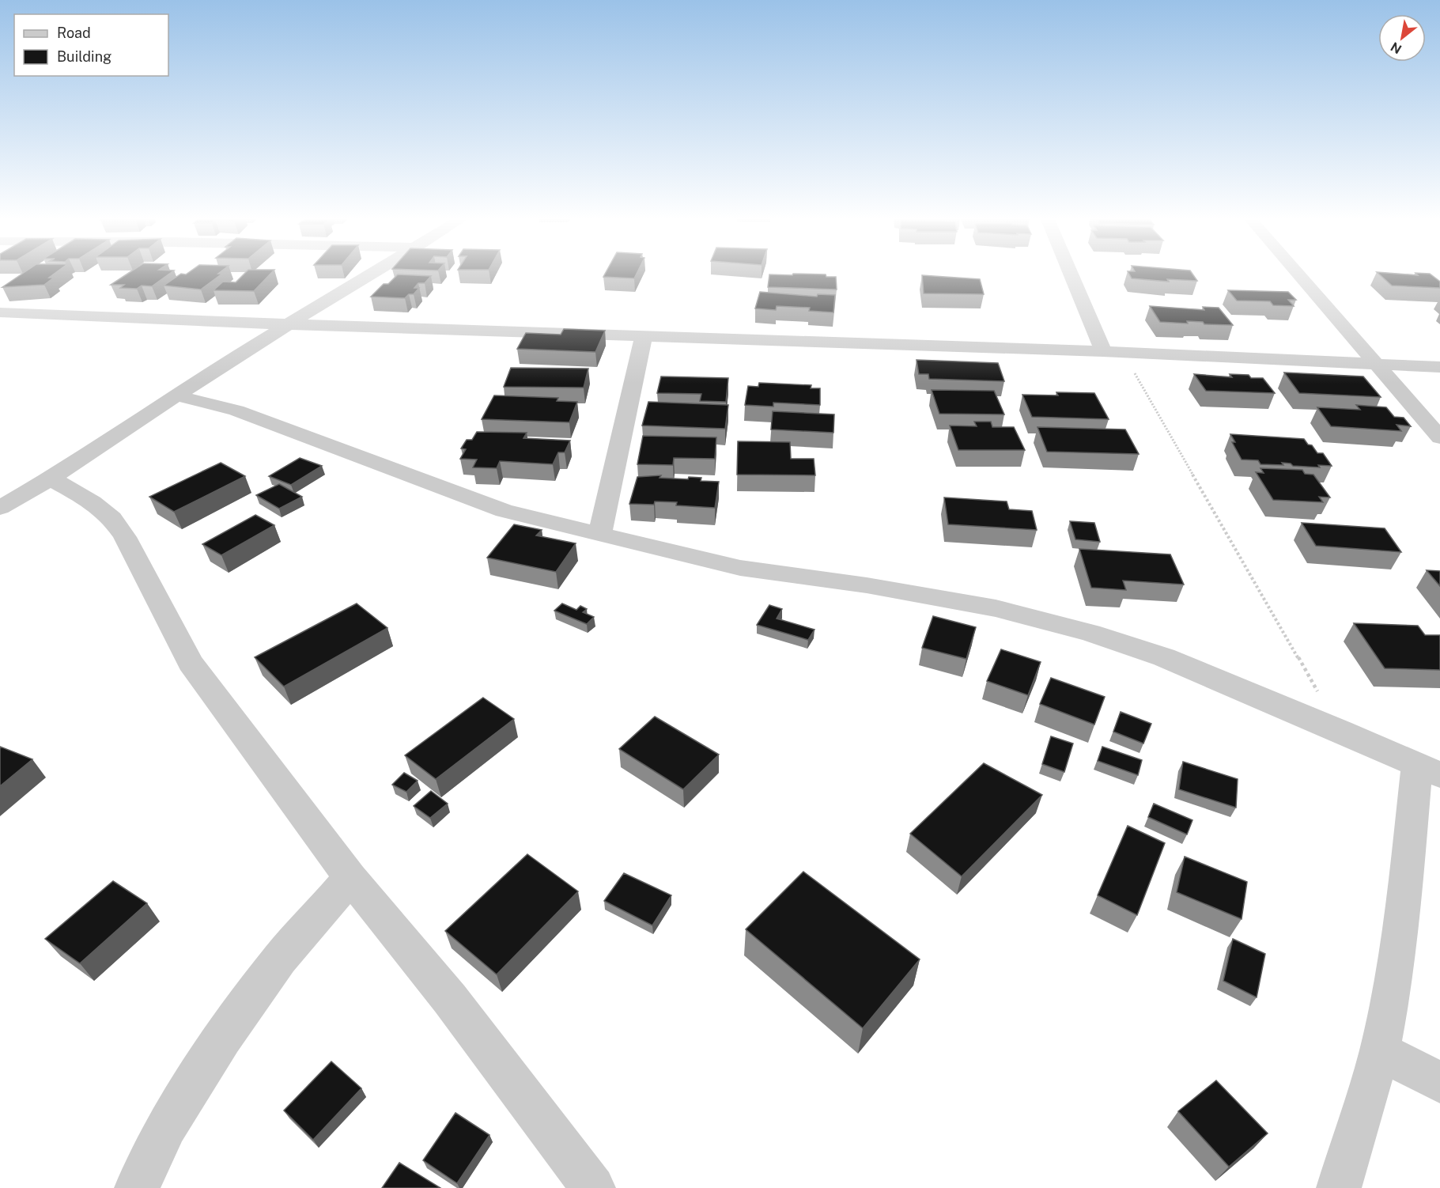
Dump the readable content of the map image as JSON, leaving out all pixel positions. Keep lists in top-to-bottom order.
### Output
{
  "legend": ["Road", "Building"],
  "north": "bottom left"
}
